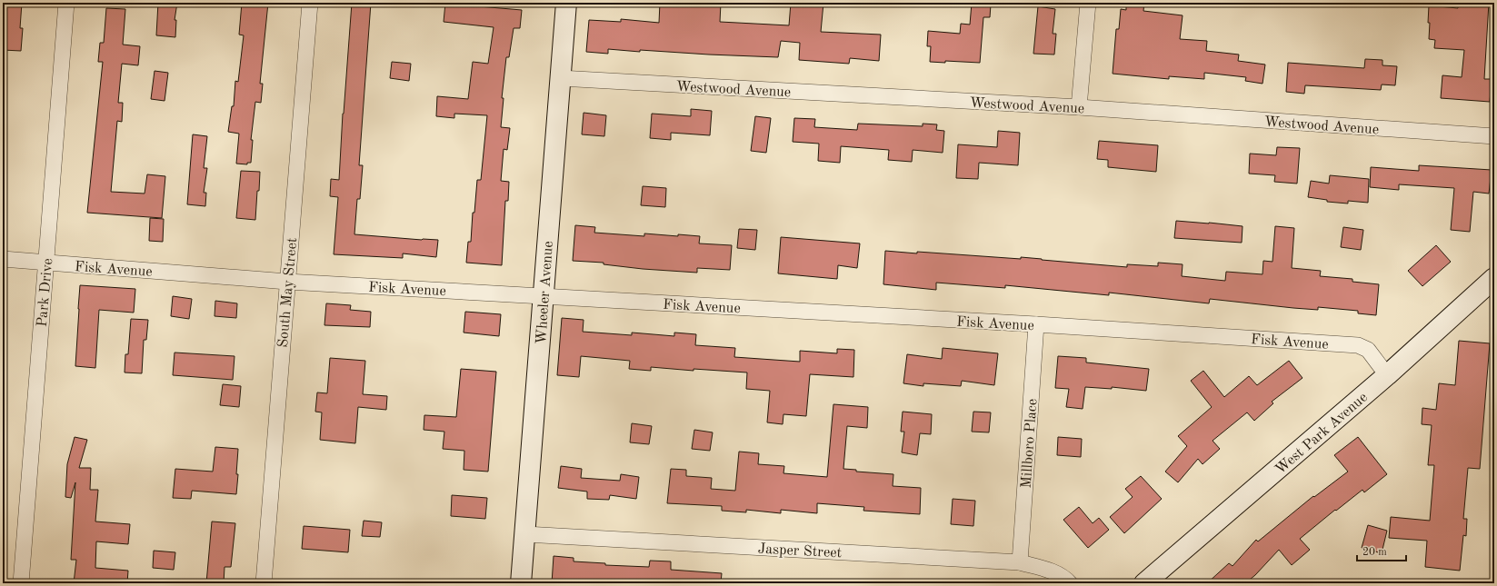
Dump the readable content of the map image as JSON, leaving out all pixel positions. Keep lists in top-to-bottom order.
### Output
{
  "streets": {
    "street": [
      "Westwood Avenue",
      "Fisk Avenue",
      "Park Drive",
      "South May Street",
      "Wheeler Avenue",
      "West Park Avenue",
      "Millboro Place",
      "Jasper Street"
    ]
  },
  "crossings": [
    ["Westwood Avenue", "Wheeler Avenue"],
    ["Fisk Avenue", "Park Drive"],
    ["Fisk Avenue", "South May Street"],
    ["Fisk Avenue", "Wheeler Avenue"],
    ["Fisk Avenue", "West Park Avenue"],
    ["Fisk Avenue", "Millboro Place"],
    ["Wheeler Avenue", "Jasper Street"],
    ["Millboro Place", "Jasper Street"]
  ],
  "scale_bar": "20 m"
}
